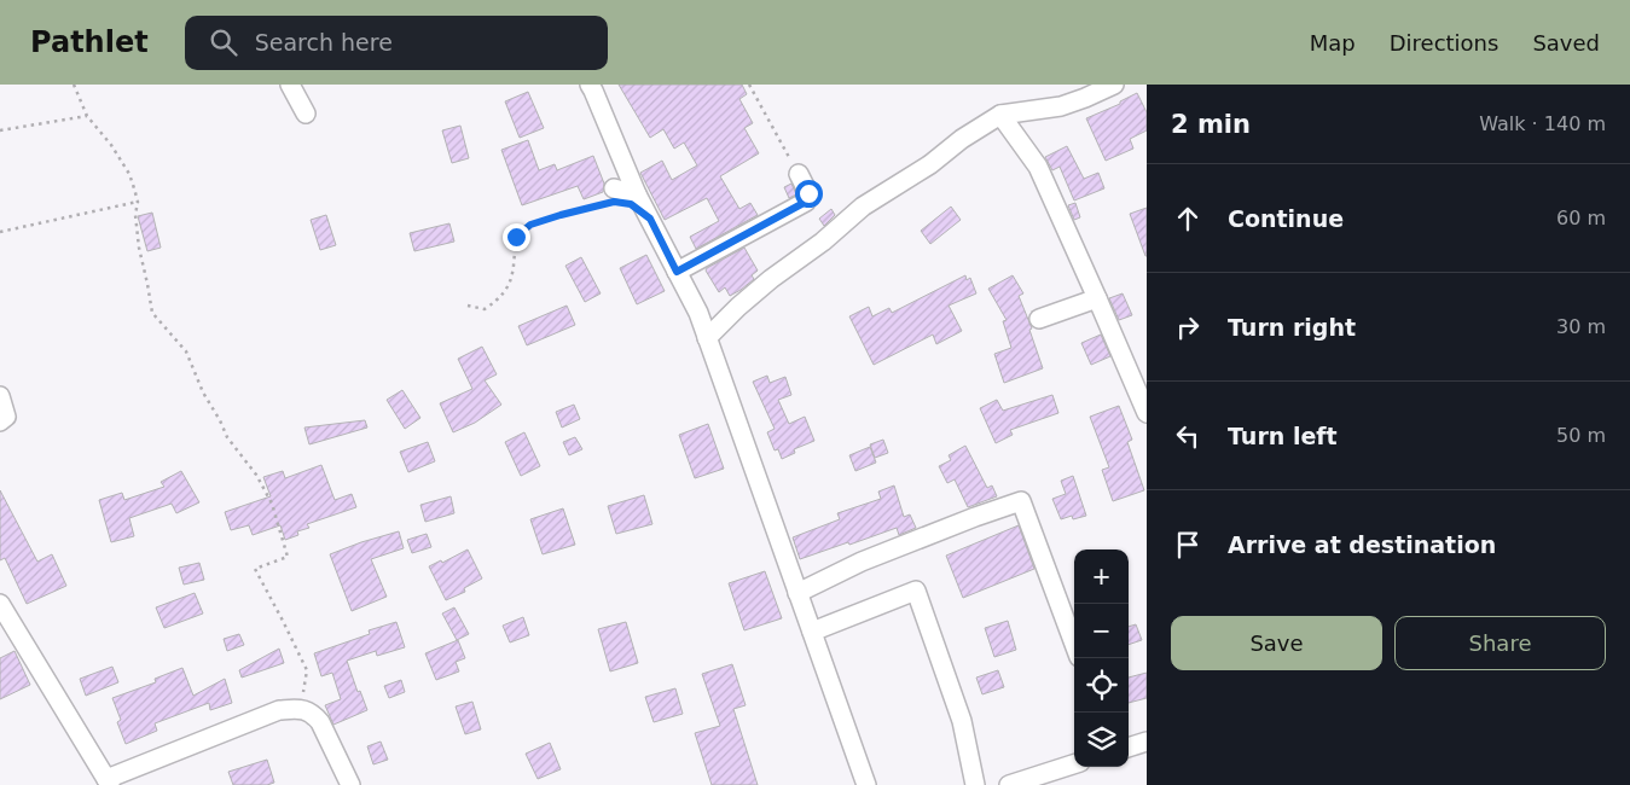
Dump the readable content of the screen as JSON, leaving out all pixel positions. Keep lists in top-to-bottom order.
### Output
{
  "page": {
    "header": "Pathlet",
    "search": "Search here",
    "nav": ["Map", "Directions", "Saved"],
    "heading": ["2 min", "Walk · 140 m"],
    "list": [
      ["Continue", "60 m"],
      ["Turn right", "30 m"],
      ["Turn left", "50 m"],
      "Arrive at destination"
    ],
    "map_buttons": ["+", "−"],
    "buttons": ["Save", "Share"]
  }
}
